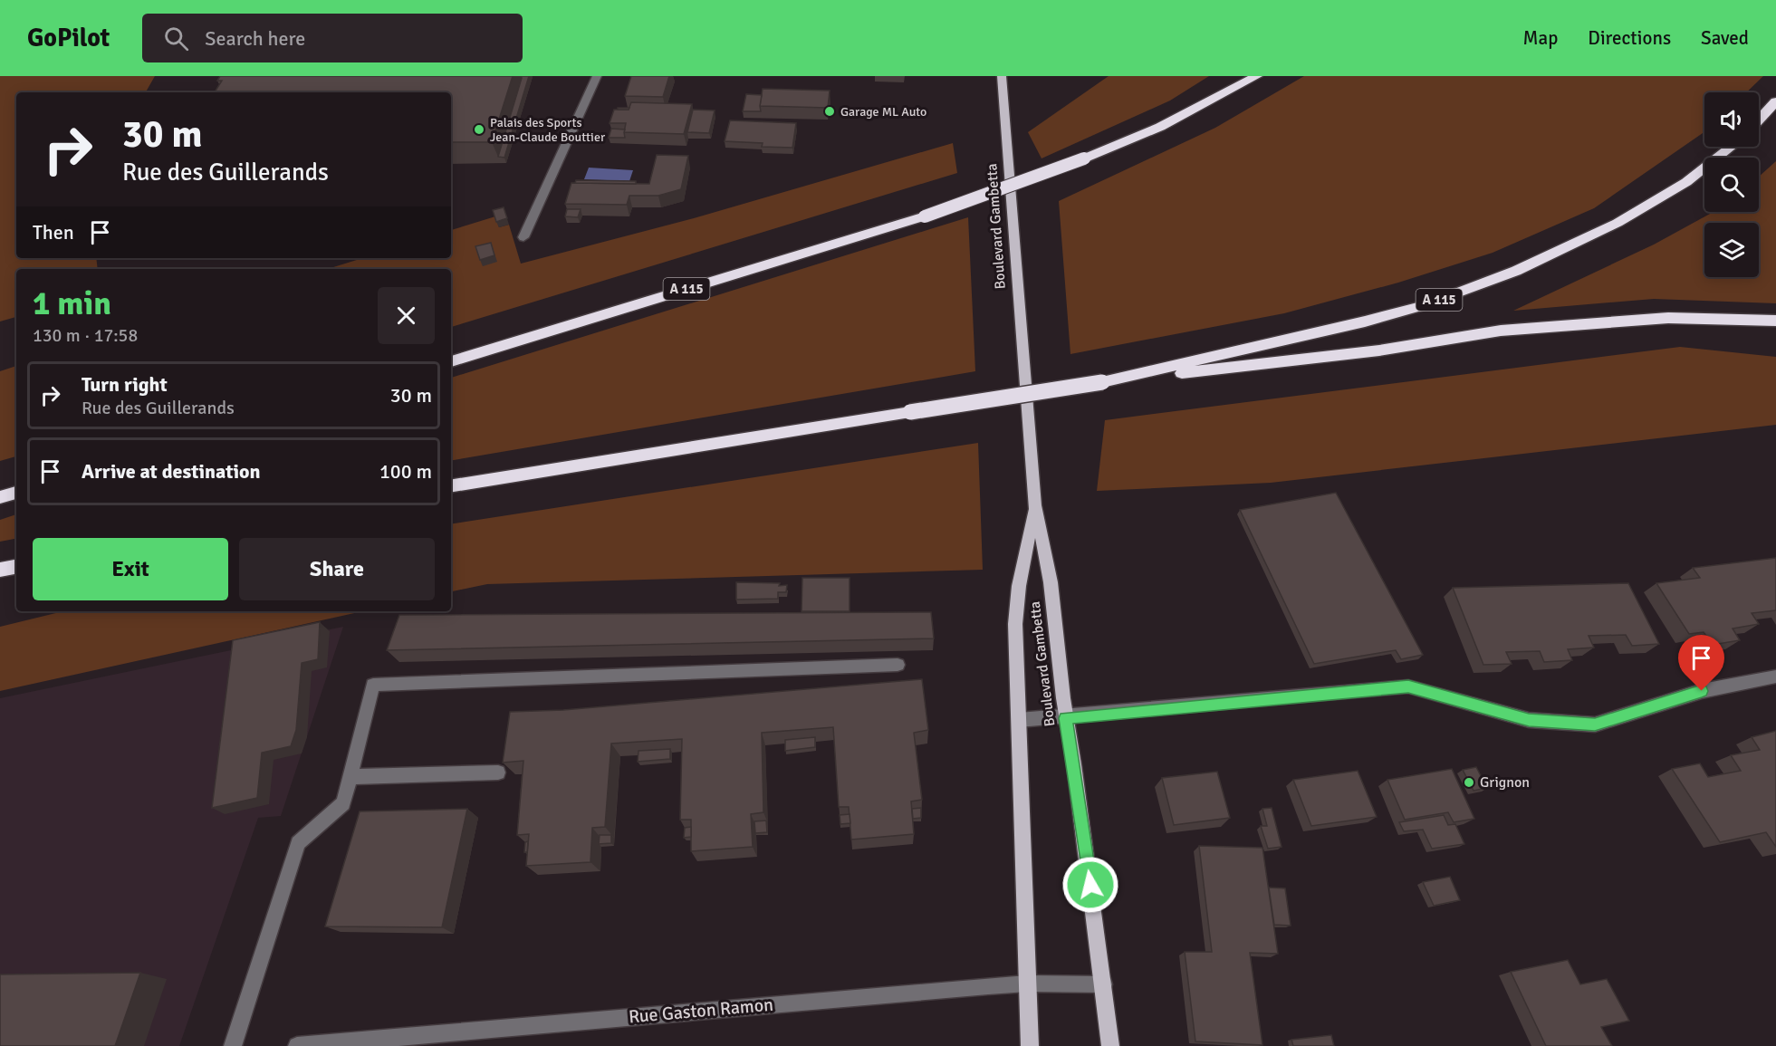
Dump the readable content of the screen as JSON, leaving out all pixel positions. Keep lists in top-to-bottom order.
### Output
{
  "streets": {
    "highway": ["A 115"],
    "main road": ["Boulevard Gambetta"],
    "street": ["Rue Gaston Ramon"]
  },
  "crossings": [
    ["Boulevard Gambetta", "Rue Gaston Ramon"]
  ],
  "places": ["Garage ML Auto", "Palais des Sports Jean-Claude Bouttier", "Grignon"],
  "page": {
    "header": "GoPilot",
    "search": "Search here",
    "nav": ["Map", "Directions", "Saved"],
    "turn": ["30 m", "Rue des Guillerands"],
    "then": "Then",
    "heading": ["1 min", "130 m · 17:58"],
    "list": [
      {
        "name": "Turn right",
        "note": "Rue des Guillerands",
        "value": "30 m"
      },
      {
        "name": "Arrive at destination",
        "value": "100 m"
      }
    ],
    "buttons": ["Exit", "Share"]
  }
}
